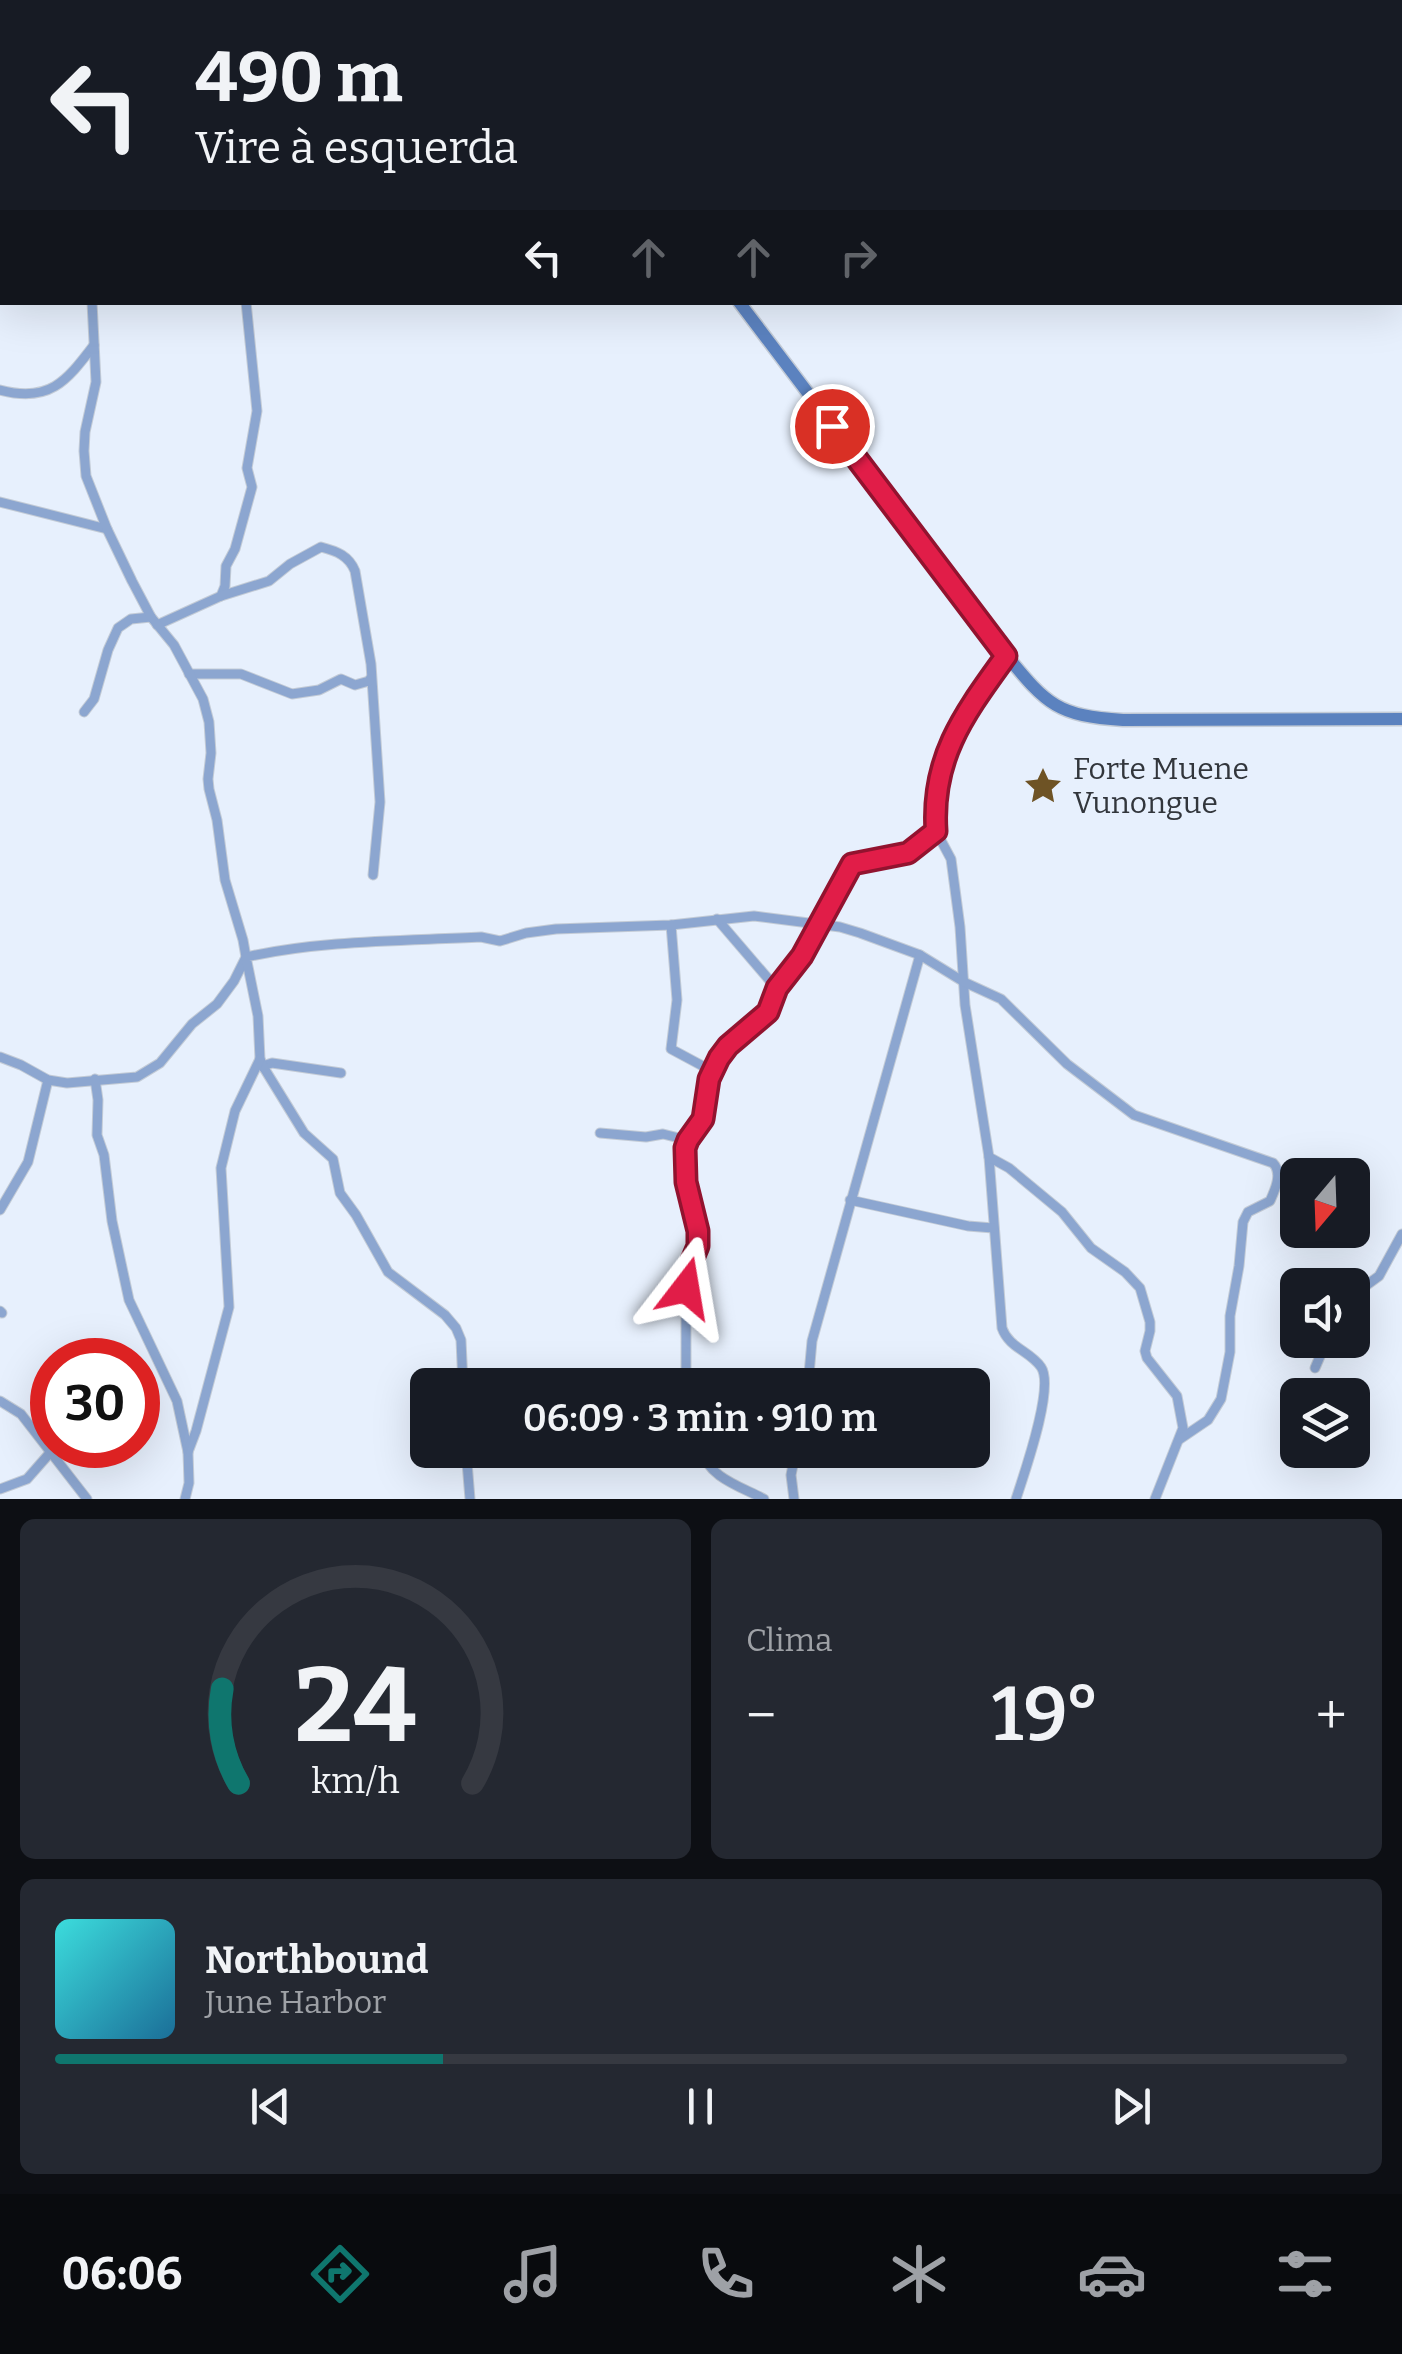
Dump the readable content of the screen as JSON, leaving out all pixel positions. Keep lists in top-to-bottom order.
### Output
{
  "places": {
    "place": ["Forte Muene Vunongue"]
  },
  "north": "bottom",
  "page": {
    "turn": ["490 m", "Vire à esquerda"],
    "limit": "30",
    "trip": "06:09 · 3 min · 910 m",
    "tile": "Clima",
    "heat": ["−", "19°", "+"],
    "song": ["Northbound", "June Harbor"],
    "tabs": "06:06",
    "gauge": ["24", "km/h"]
  }
}
